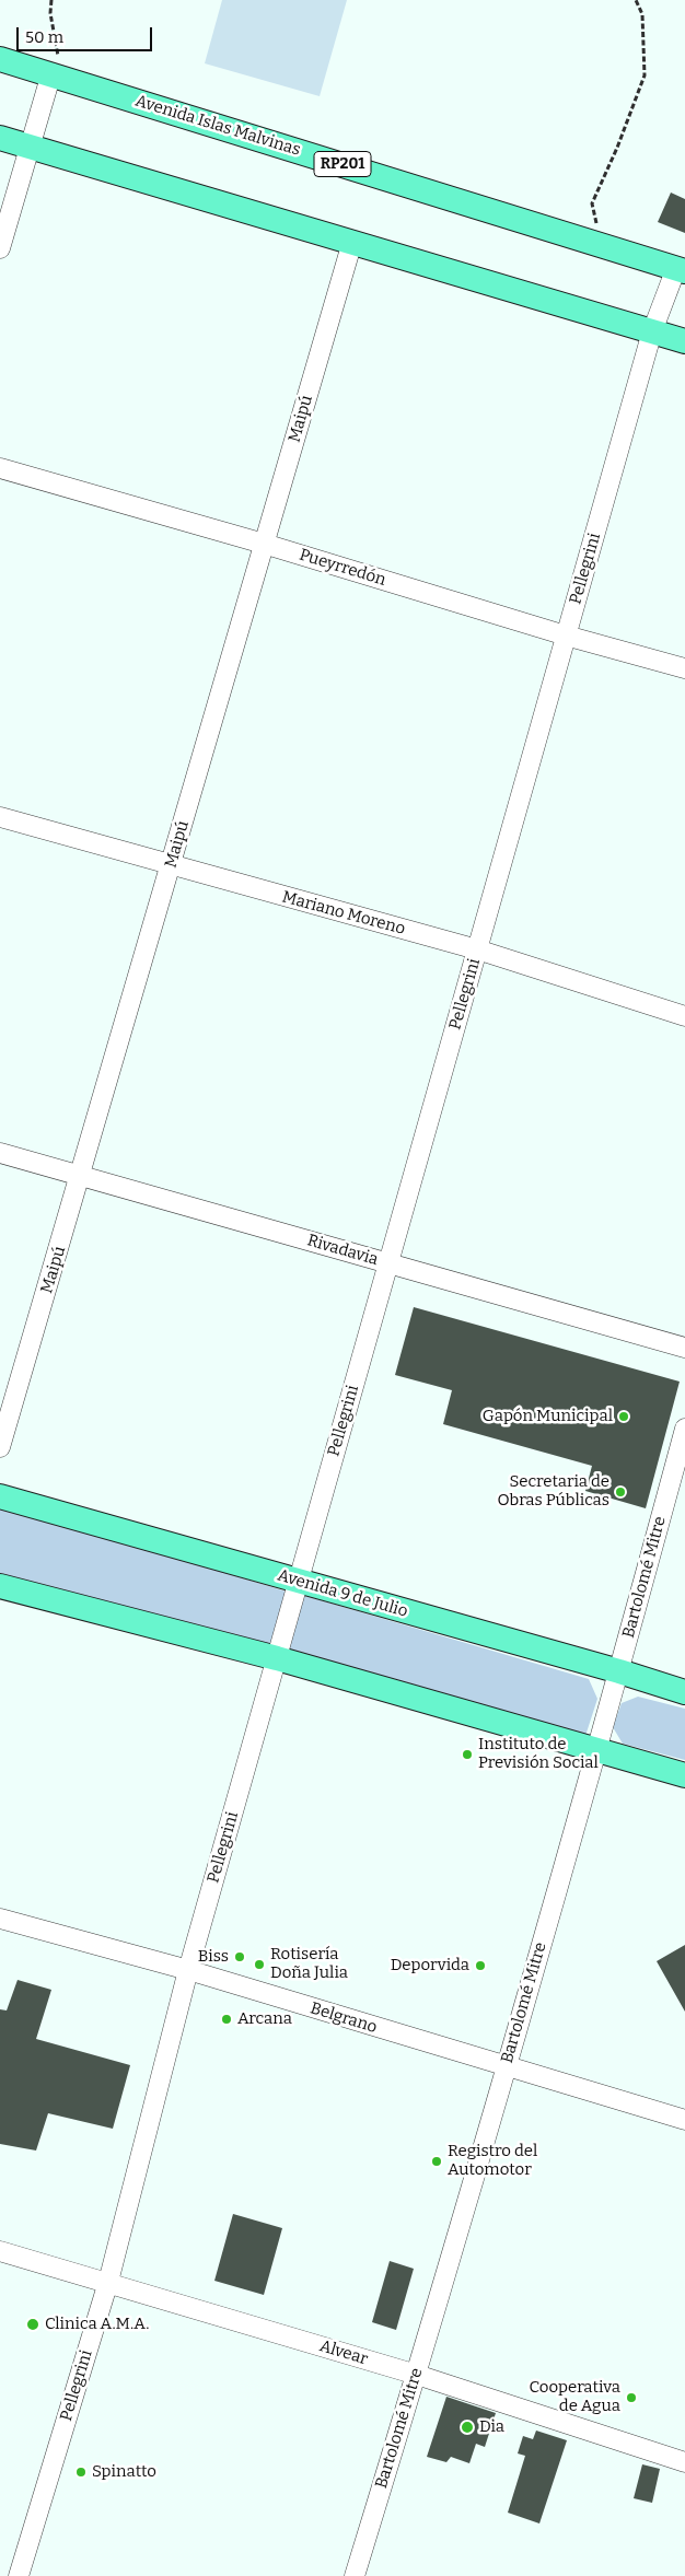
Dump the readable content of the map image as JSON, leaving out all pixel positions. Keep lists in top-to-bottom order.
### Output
{
  "streets": {
    "main road": ["Avenida Islas Malvinas", "RP201", "Avenida 9 de Julio"],
    "street": [
      "Maipú",
      "Pueyrredón",
      "Pellegrini",
      "Mariano Moreno",
      "Rivadavia",
      "Bartolomé Mitre",
      "Belgrano",
      "Alvear"
    ]
  },
  "crossings": [
    ["Avenida Islas Malvinas", "Pellegrini"],
    ["Maipú", "Pueyrredón"],
    ["Maipú", "Mariano Moreno"],
    ["Maipú", "Rivadavia"],
    ["Pueyrredón", "Pellegrini"],
    ["Pellegrini", "Mariano Moreno"],
    ["Pellegrini", "Rivadavia"],
    ["Pellegrini", "Avenida 9 de Julio"],
    ["Pellegrini", "Belgrano"],
    ["Pellegrini", "Alvear"],
    ["Bartolomé Mitre", "Avenida 9 de Julio"],
    ["Bartolomé Mitre", "Belgrano"],
    ["Bartolomé Mitre", "Alvear"]
  ],
  "places": [
    "Gapón Municipal",
    "Secretaria de Obras Públicas",
    "Instituto de Previsión Social",
    "Biss",
    "Rotisería Doña Julia",
    "Deporvida",
    "Arcana",
    "Registro del Automotor",
    "Clinica A.M.A.",
    "Cooperativa de Agua",
    "Dia",
    "Spinatto"
  ],
  "scale_bar": "50 m"
}
